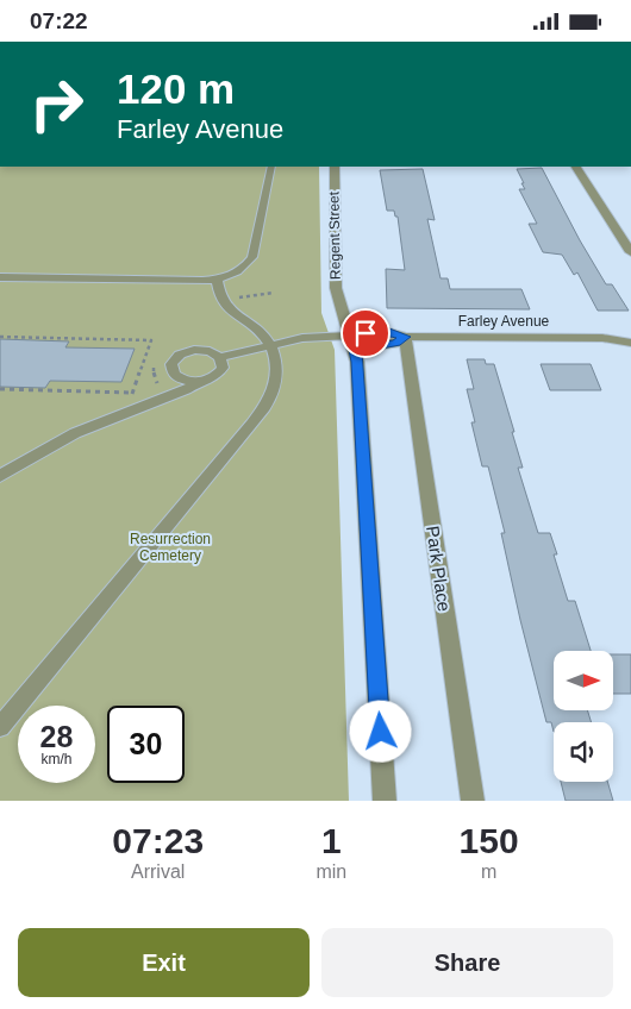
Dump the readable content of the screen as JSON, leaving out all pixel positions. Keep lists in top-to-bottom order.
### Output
{
  "streets": {
    "street": ["Regent Street", "Farley Avenue", "Park Place"]
  },
  "crossings": [
    ["Regent Street", "Farley Avenue"],
    ["Farley Avenue", "Park Place"]
  ],
  "parks": ["Resurrection Cemetery"],
  "north": "right",
  "page": {
    "status": "07:22",
    "turn": ["120 m", "Farley Avenue"],
    "speed": "28 km/h",
    "limit": "30",
    "eta": [
      "07:23",
      "Arrival",
      "1",
      "min",
      "150",
      "m"
    ],
    "buttons": ["Exit", "Share"]
  }
}
